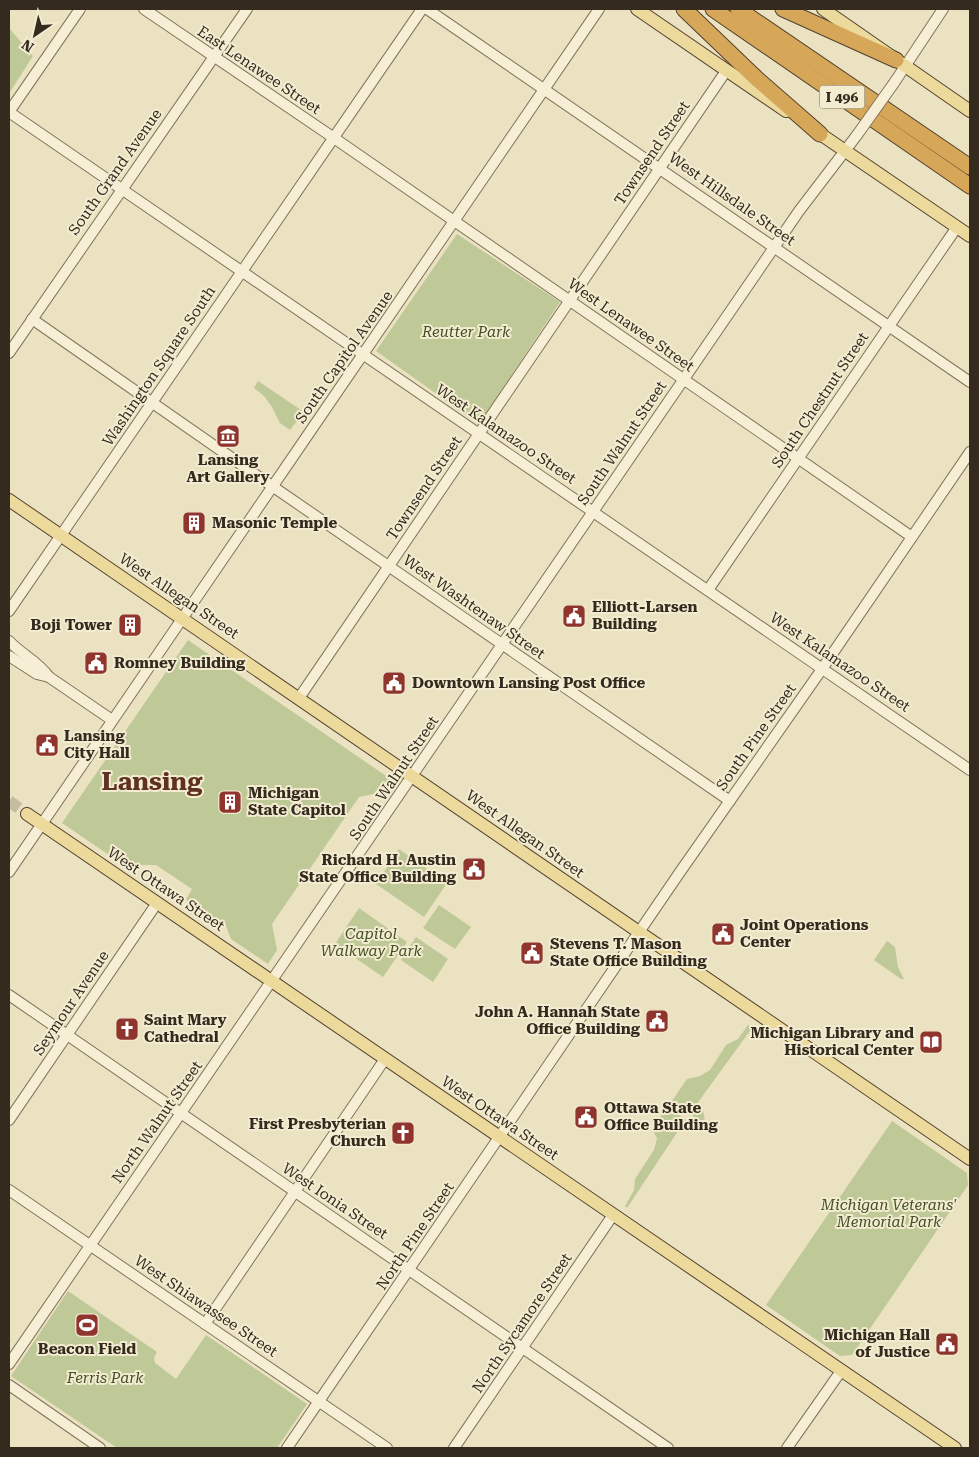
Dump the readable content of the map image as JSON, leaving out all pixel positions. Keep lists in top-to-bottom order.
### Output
{
  "streets": {
    "highway": ["I 496"],
    "main road": ["West Allegan Street", "West Ottawa Street"],
    "street": [
      "East Lenawee Street",
      "Townsend Street",
      "South Grand Avenue",
      "West Hillsdale Street",
      "West Lenawee Street",
      "South Capitol Avenue",
      "Washington Square South",
      "South Chestnut Street",
      "West Kalamazoo Street",
      "South Walnut Street",
      "West Washtenaw Street",
      "South Pine Street",
      "Seymour Avenue",
      "North Walnut Street",
      "West Ionia Street",
      "North Pine Street",
      "West Shiawassee Street",
      "North Sycamore Street"
    ]
  },
  "crossings": [
    ["East Lenawee Street", "South Grand Avenue"],
    ["East Lenawee Street", "West Lenawee Street"],
    ["East Lenawee Street", "Washington Square South"],
    ["Townsend Street", "West Hillsdale Street"],
    ["Townsend Street", "West Lenawee Street"],
    ["Townsend Street", "West Kalamazoo Street"],
    ["Townsend Street", "West Allegan Street"],
    ["Townsend Street", "West Washtenaw Street"],
    ["South Grand Avenue", "West Kalamazoo Street"],
    ["South Grand Avenue", "West Washtenaw Street"],
    ["West Hillsdale Street", "South Capitol Avenue"],
    ["West Hillsdale Street", "South Chestnut Street"],
    ["West Hillsdale Street", "South Walnut Street"],
    ["West Lenawee Street", "South Capitol Avenue"],
    ["West Lenawee Street", "Washington Square South"],
    ["West Lenawee Street", "South Chestnut Street"],
    ["West Lenawee Street", "South Walnut Street"],
    ["West Lenawee Street", "South Pine Street"],
    ["South Capitol Avenue", "West Kalamazoo Street"],
    ["South Capitol Avenue", "West Allegan Street"],
    ["South Capitol Avenue", "West Washtenaw Street"],
    ["South Capitol Avenue", "West Ottawa Street"],
    ["Washington Square South", "West Kalamazoo Street"],
    ["Washington Square South", "West Allegan Street"],
    ["Washington Square South", "West Washtenaw Street"],
    ["South Chestnut Street", "West Kalamazoo Street"],
    ["West Kalamazoo Street", "South Walnut Street"],
    ["West Kalamazoo Street", "South Pine Street"],
    ["South Walnut Street", "West Allegan Street"],
    ["South Walnut Street", "West Washtenaw Street"],
    ["South Walnut Street", "North Walnut Street"],
    ["West Allegan Street", "South Pine Street"],
    ["West Washtenaw Street", "South Pine Street"],
    ["South Pine Street", "North Pine Street"],
    ["West Ottawa Street", "Seymour Avenue"],
    ["West Ottawa Street", "North Walnut Street"],
    ["West Ottawa Street", "North Pine Street"],
    ["West Ottawa Street", "North Sycamore Street"],
    ["Seymour Avenue", "West Ionia Street"],
    ["North Walnut Street", "West Ionia Street"],
    ["North Walnut Street", "West Shiawassee Street"],
    ["West Ionia Street", "North Pine Street"],
    ["West Ionia Street", "North Sycamore Street"],
    ["North Pine Street", "West Shiawassee Street"]
  ],
  "districts": ["Lansing"],
  "parks": [
    "Reutter Park",
    "Capitol Walkway Park",
    "Michigan Veterans' Memorial Park",
    "Ferris Park"
  ],
  "places": {
    "museum": ["Lansing Art Gallery"],
    "building": ["Masonic Temple", "Boji Tower", "Michigan State Capitol"],
    "public building": [
      "Elliott-Larsen Building",
      "Romney Building",
      "Downtown Lansing Post Office",
      "Lansing City Hall",
      "Richard H. Austin State Office Building",
      "Joint Operations Center",
      "Stevens T. Mason State Office Building",
      "John A. Hannah State Office Building",
      "Ottawa State Office Building",
      "Michigan Hall of Justice"
    ],
    "church": ["Saint Mary Cathedral", "First Presbyterian Church"],
    "library": ["Michigan Library and Historical Center"],
    "sports": ["Beacon Field"]
  },
  "north": "bottom left"
}
